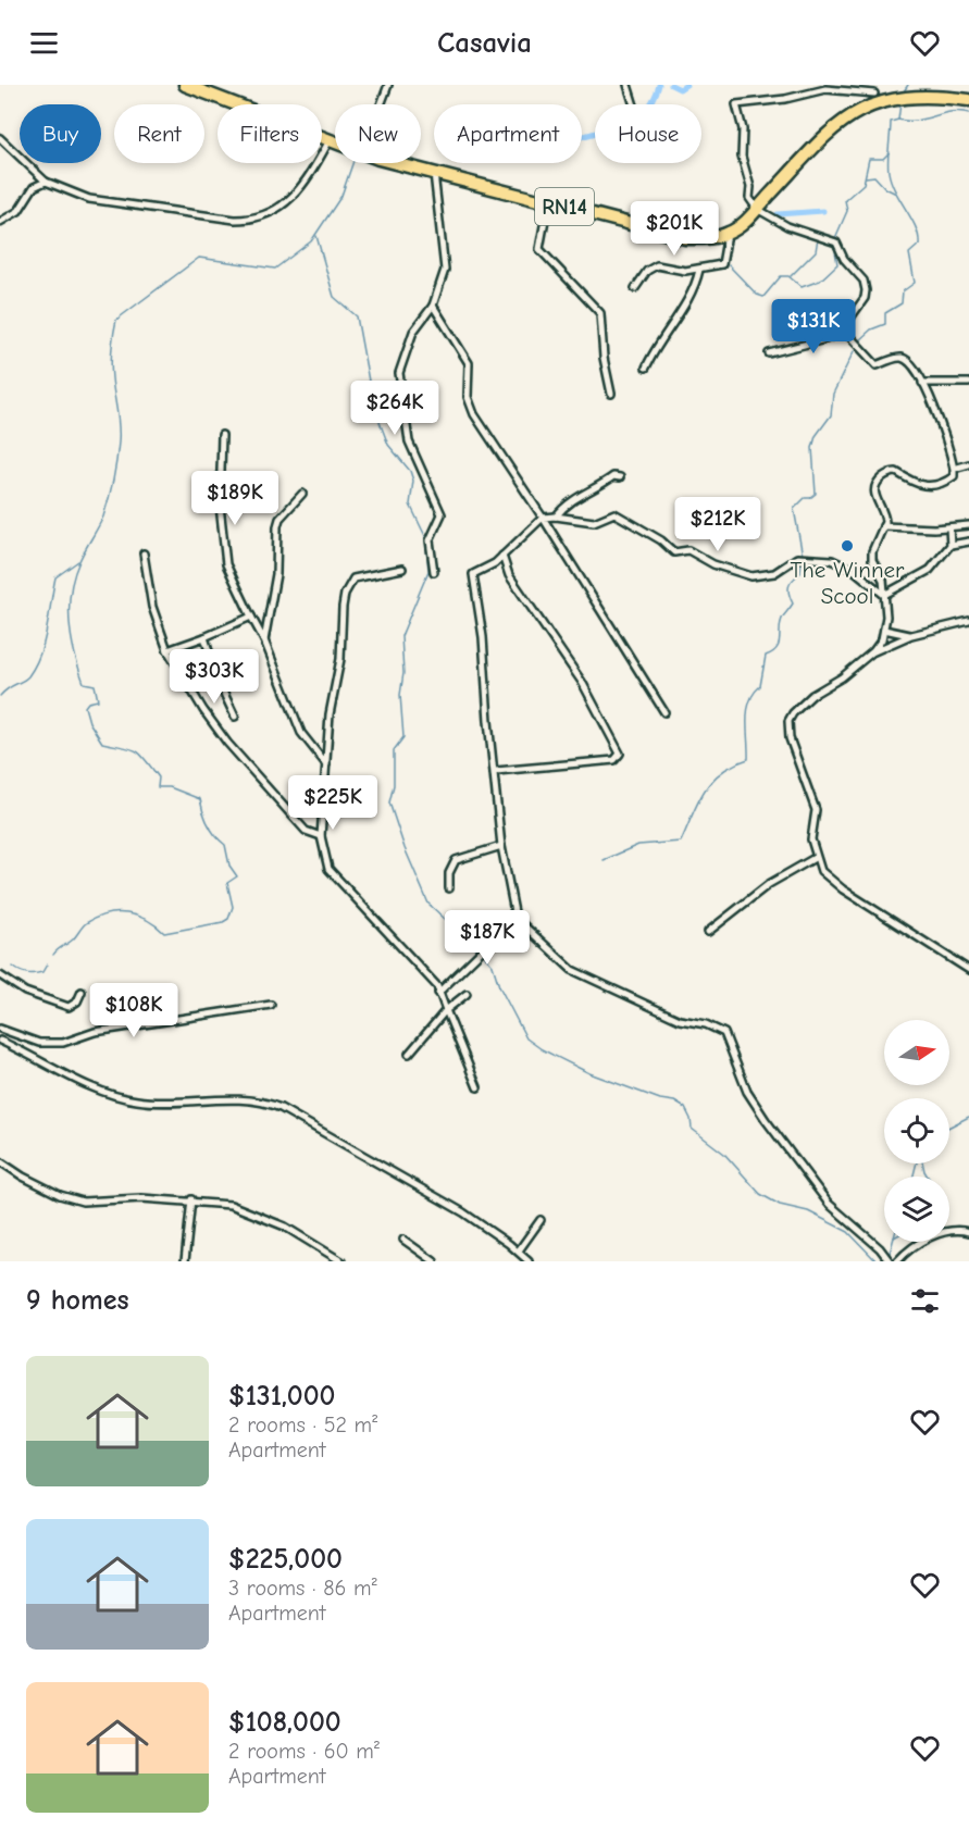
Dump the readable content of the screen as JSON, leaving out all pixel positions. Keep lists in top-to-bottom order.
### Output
{
  "streets": {
    "highway": ["RN14"]
  },
  "places": ["The Winner Scool"],
  "north": "right",
  "page": {
    "header": "Casavia",
    "chip": [
      "Buy",
      "Rent",
      "Filters",
      "New",
      "Apartment",
      "House"
    ],
    "price": [
      "$201K",
      "$131K",
      "$264K",
      "$189K",
      "$212K",
      "$303K",
      "$225K",
      "$187K",
      "$108K"
    ],
    "heading": "9 homes",
    "list": [
      {
        "name": "$131,000",
        "note": "2 rooms · 52 m² · Apartment"
      },
      {
        "name": "$225,000",
        "note": "3 rooms · 86 m² · Apartment"
      },
      {
        "name": "$108,000",
        "note": "2 rooms · 60 m² · Apartment"
      }
    ]
  }
}
